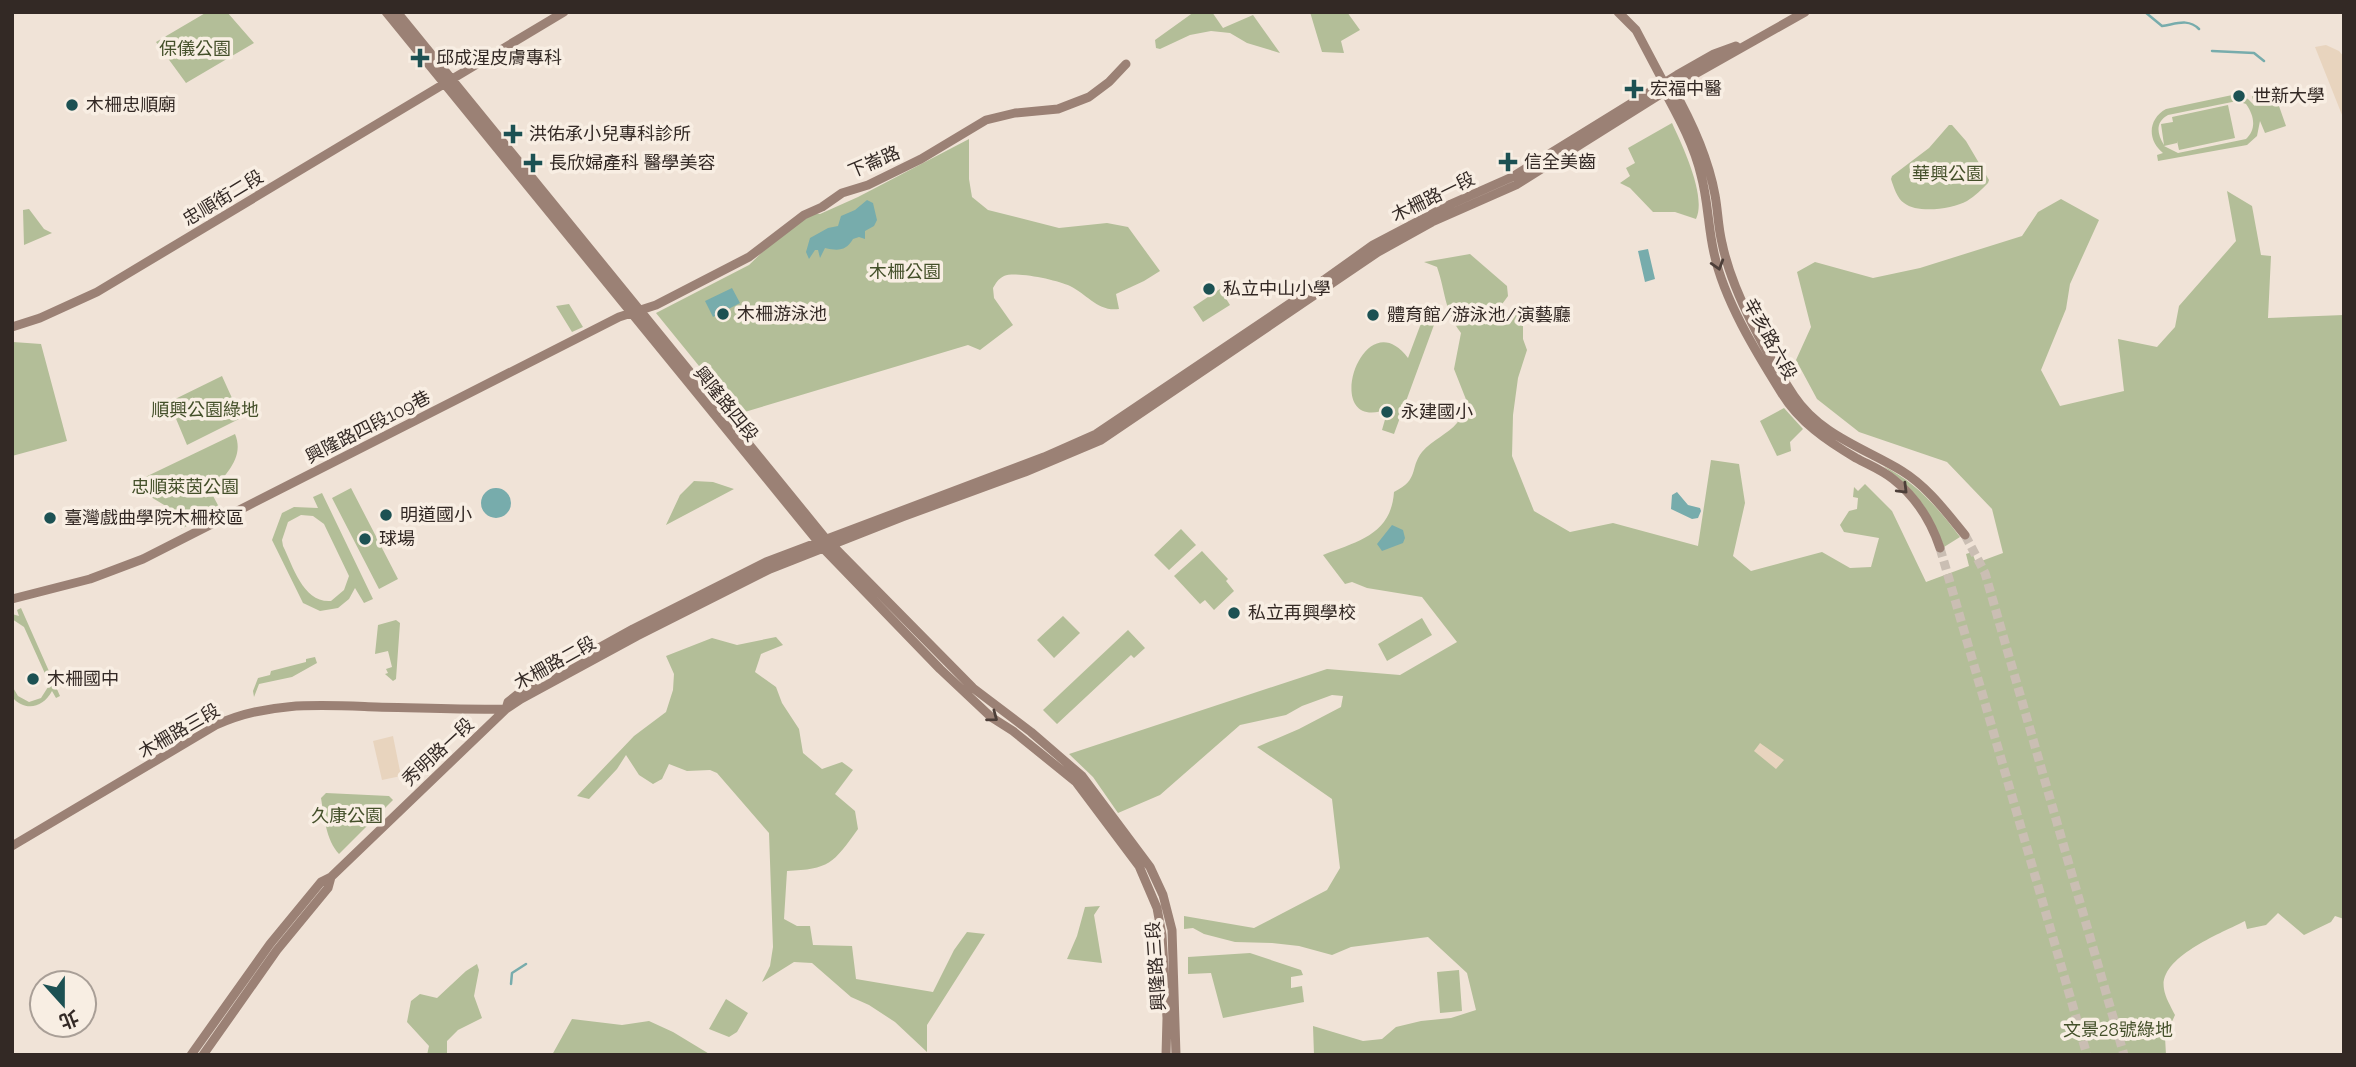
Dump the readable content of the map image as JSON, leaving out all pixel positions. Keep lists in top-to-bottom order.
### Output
{
  "streets": {
    "main road": [
      "下崙路",
      "木柵路一段",
      "忠順街二段",
      "辛亥路六段",
      "興隆路四段",
      "興隆路四段109巷",
      "木柵路二段",
      "木柵路三段",
      "秀明路一段",
      "興隆路三段"
    ]
  },
  "crossings": [
    ["下崙路", "興隆路四段"],
    ["下崙路", "興隆路四段109巷"],
    ["木柵路一段", "辛亥路六段"],
    ["木柵路一段", "木柵路二段"],
    ["忠順街二段", "興隆路四段"],
    ["興隆路四段", "興隆路四段109巷"],
    ["興隆路四段", "木柵路二段"],
    ["興隆路四段", "興隆路三段"],
    ["木柵路二段", "木柵路三段"],
    ["木柵路二段", "秀明路一段"],
    ["木柵路三段", "秀明路一段"]
  ],
  "parks": [
    "保儀公園",
    "華興公園",
    "木柵公園",
    "順興公園綠地",
    "忠順萊茵公園",
    "久康公園",
    "文景28號綠地"
  ],
  "places": {
    "health": [
      "邱成湦皮膚專科",
      "宏福中醫",
      "洪佑承小兒專科診所",
      "信全美齒",
      "長欣婦產科 醫學美容"
    ],
    "other": [
      "世新大學",
      "木柵忠順廟",
      "私立中山小學",
      "木柵游泳池",
      "體育館/游泳池/演藝廳",
      "永建國小",
      "明道國小",
      "臺灣戲曲學院木柵校區",
      "球場",
      "私立再興學校",
      "木柵國中"
    ]
  },
  "north": "bottom"
}
